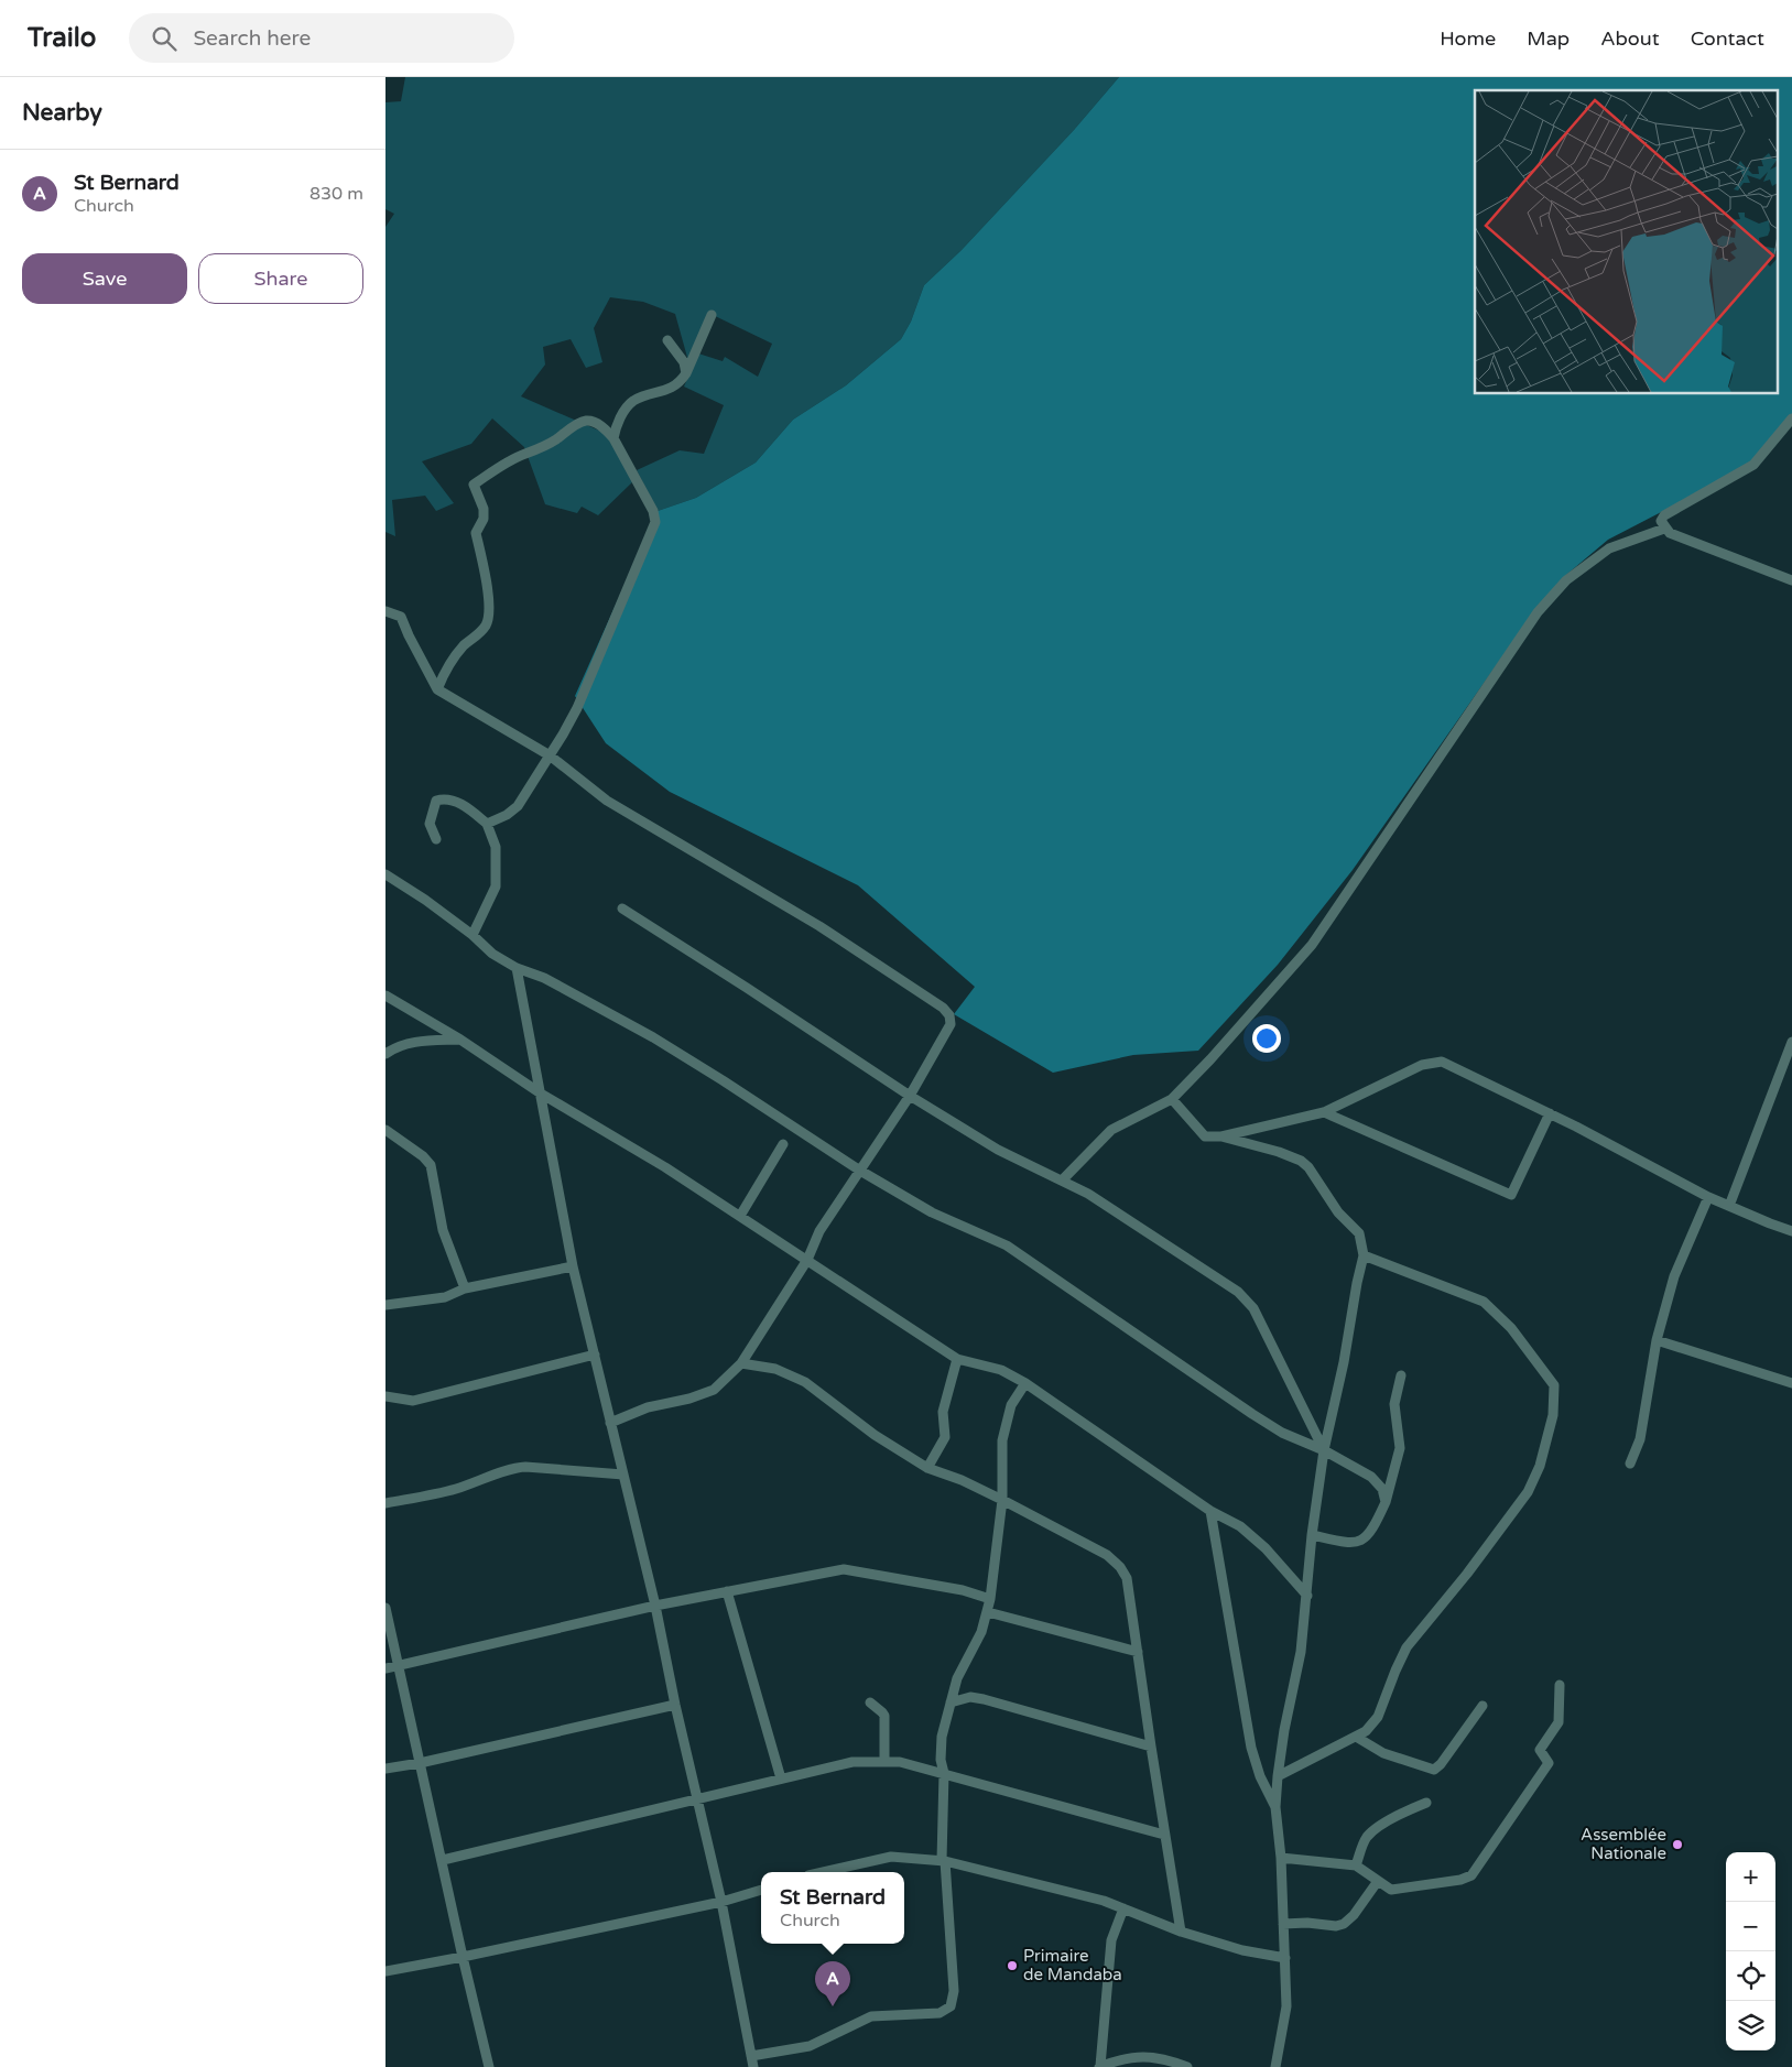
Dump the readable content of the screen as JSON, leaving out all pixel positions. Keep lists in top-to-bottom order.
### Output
{
  "places": ["Assemblée Nationale", "Primaire de Mandaba"],
  "page": {
    "header": "Trailo",
    "search": "Search here",
    "nav": [
      "Home",
      "Map",
      "About",
      "Contact"
    ],
    "heading": "Nearby",
    "list": [
      {
        "mark": "A",
        "name": "St Bernard",
        "note": "Church",
        "value": "830 m"
      }
    ],
    "buttons": ["Save", "Share"],
    "map_buttons": ["+", "−"],
    "popup": ["St Bernard", "Church"],
    "pins": "A"
  }
}
